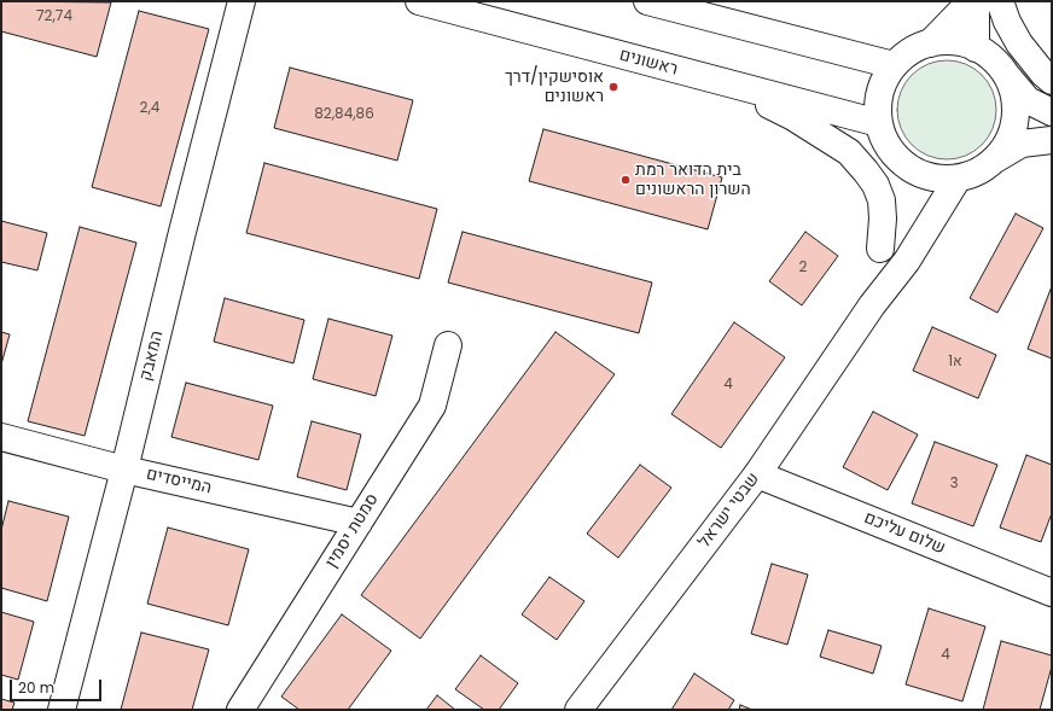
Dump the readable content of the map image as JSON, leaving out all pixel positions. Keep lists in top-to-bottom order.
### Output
{
  "streets": {
    "street": [
      "ראשונים",
      "המאבק",
      "המייסדים",
      "שבטי ישראל",
      "סמטת יסמין",
      "שלום עליכם"
    ]
  },
  "crossings": [
    ["ראשונים", "שבטי ישראל"],
    ["המאבק", "המייסדים"],
    ["המייסדים", "סמטת יסמין"],
    ["שבטי ישראל", "שלום עליכם"]
  ],
  "places": ["אוסישקין/דרך ראשונים", "בית הדואר רמת השרון הראשונים"],
  "house_numbers": [
    "72,74",
    "2,4",
    "82,84,86",
    "2",
    "1א",
    "4",
    "3",
    "4"
  ],
  "scale_bar": "20 m"
}
